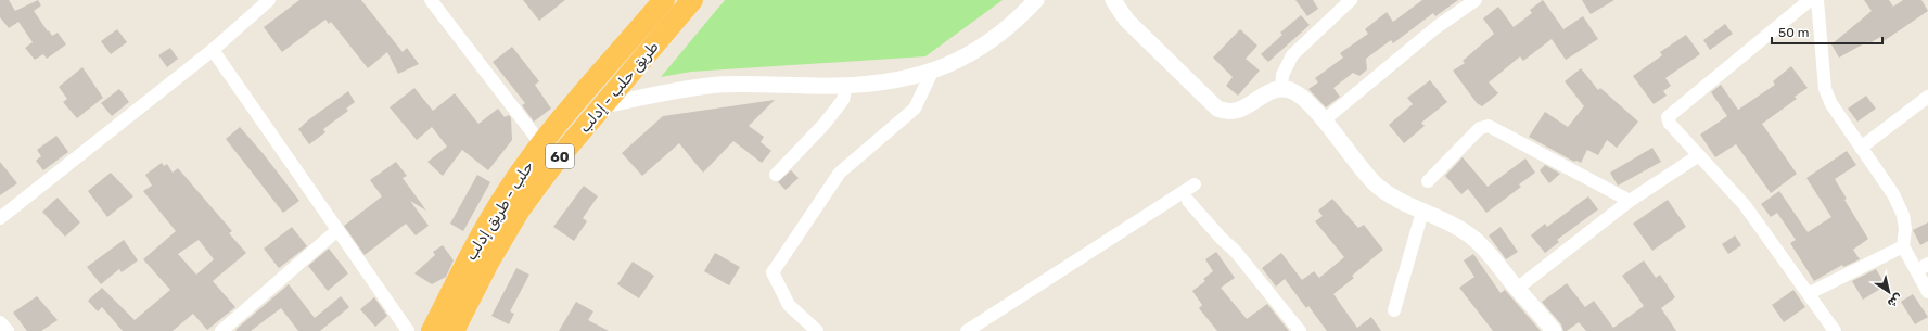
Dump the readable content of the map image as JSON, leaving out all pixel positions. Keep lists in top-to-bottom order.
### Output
{
  "streets": {
    "highway": ["طريق حلب - إدلب", "60", "حلب - طريق إدلب"]
  },
  "scale_bar": "50 m",
  "north": "bottom right"
}
